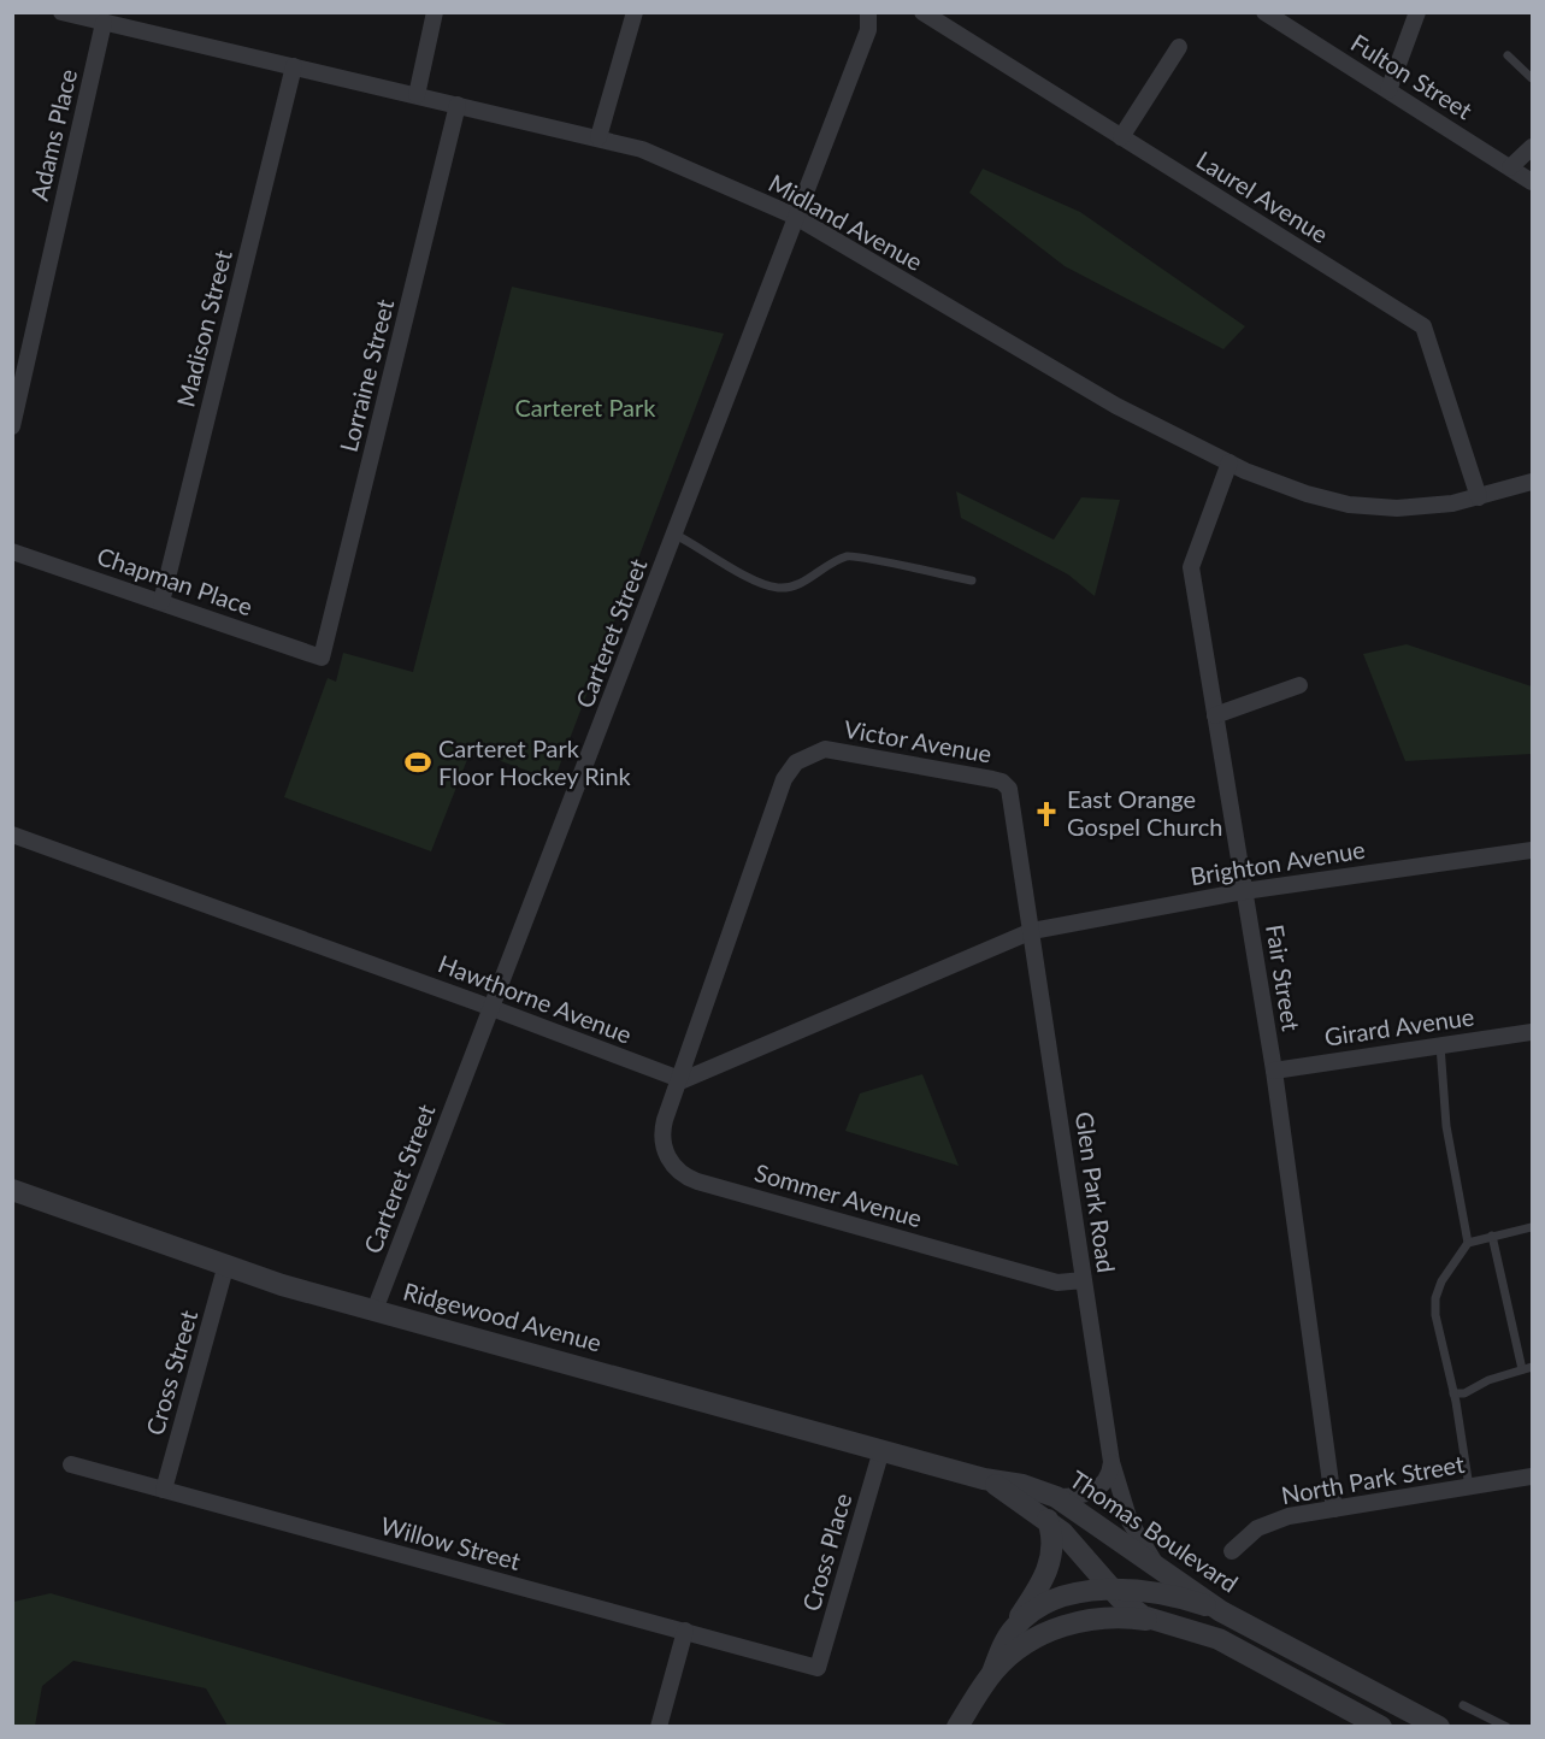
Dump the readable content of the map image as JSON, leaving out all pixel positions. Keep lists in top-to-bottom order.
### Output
{
  "streets": {
    "street": [
      "Fulton Street",
      "Adams Place",
      "Laurel Avenue",
      "Midland Avenue",
      "Madison Street",
      "Lorraine Street",
      "Chapman Place",
      "Carteret Street",
      "Victor Avenue",
      "Brighton Avenue",
      "Fair Street",
      "Hawthorne Avenue",
      "Girard Avenue",
      "Glen Park Road",
      "Sommer Avenue",
      "Ridgewood Avenue",
      "Cross Street",
      "North Park Street",
      "Thomas Boulevard",
      "Willow Street",
      "Cross Place"
    ]
  },
  "crossings": [
    ["Adams Place", "Midland Avenue"],
    ["Laurel Avenue", "Midland Avenue"],
    ["Midland Avenue", "Madison Street"],
    ["Midland Avenue", "Lorraine Street"],
    ["Midland Avenue", "Carteret Street"],
    ["Midland Avenue", "Fair Street"],
    ["Madison Street", "Chapman Place"],
    ["Lorraine Street", "Chapman Place"],
    ["Carteret Street", "Hawthorne Avenue"],
    ["Carteret Street", "Ridgewood Avenue"],
    ["Victor Avenue", "Brighton Avenue"],
    ["Victor Avenue", "Hawthorne Avenue"],
    ["Victor Avenue", "Glen Park Road"],
    ["Victor Avenue", "Sommer Avenue"],
    ["Brighton Avenue", "Fair Street"],
    ["Brighton Avenue", "Glen Park Road"],
    ["Fair Street", "Girard Avenue"],
    ["Fair Street", "North Park Street"],
    ["Hawthorne Avenue", "Sommer Avenue"],
    ["Glen Park Road", "Sommer Avenue"],
    ["Glen Park Road", "Thomas Boulevard"],
    ["Ridgewood Avenue", "Cross Street"],
    ["Ridgewood Avenue", "Thomas Boulevard"],
    ["Ridgewood Avenue", "Cross Place"],
    ["Cross Street", "Willow Street"],
    ["Willow Street", "Cross Place"]
  ],
  "parks": ["Carteret Park"],
  "places": {
    "sports": ["Carteret Park Floor Hockey Rink"],
    "church": ["East Orange Gospel Church"]
  }
}
